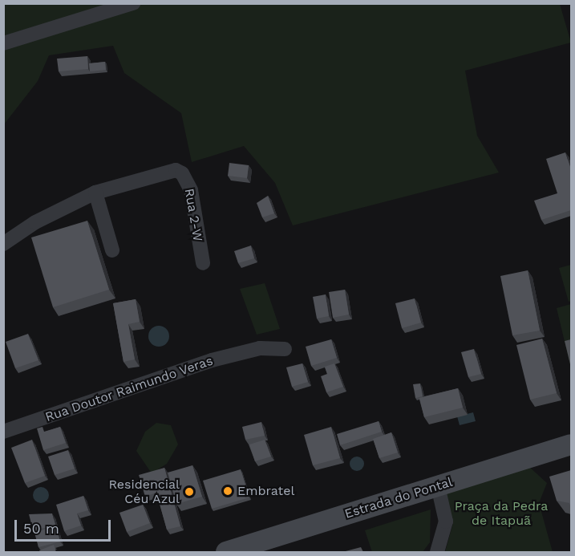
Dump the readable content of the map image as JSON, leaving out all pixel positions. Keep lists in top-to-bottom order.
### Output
{
  "streets": {
    "main road": ["Estrada do Pontal"],
    "street": ["Rua 2-W", "Rua Doutor Raimundo Veras"]
  },
  "parks": ["Praça da Pedra de Itapuã"],
  "places": ["Embratel", "Residencial Céu Azul"],
  "scale_bar": "50 m"
}
